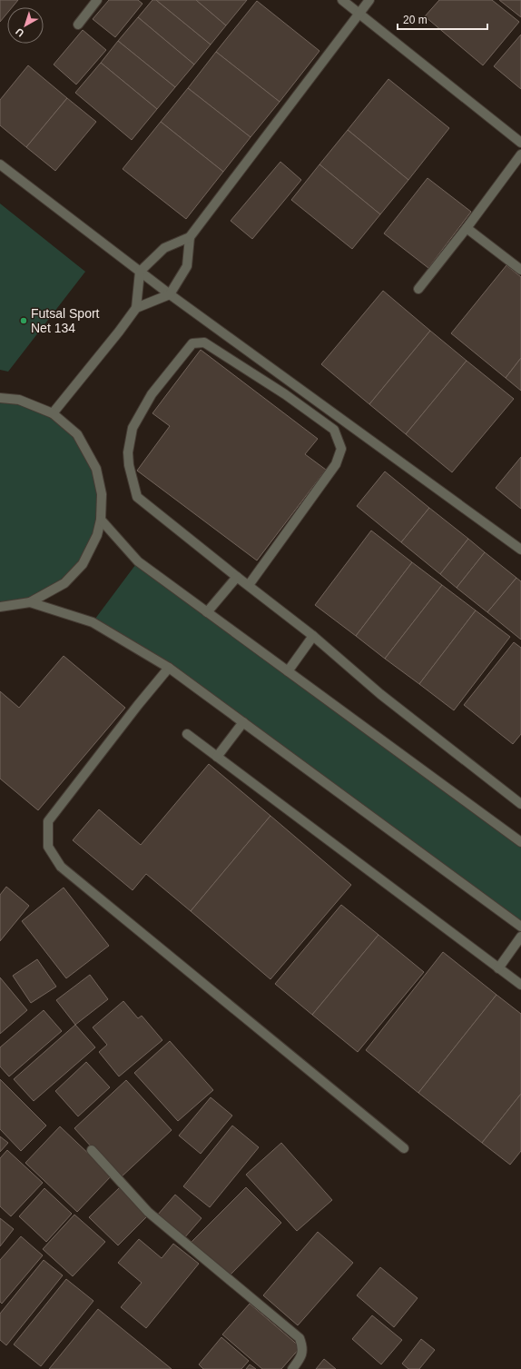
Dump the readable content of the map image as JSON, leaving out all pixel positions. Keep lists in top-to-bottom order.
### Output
{
  "places": ["Futsal Sport Net 134"],
  "scale_bar": "20 m",
  "north": "bottom left"
}
